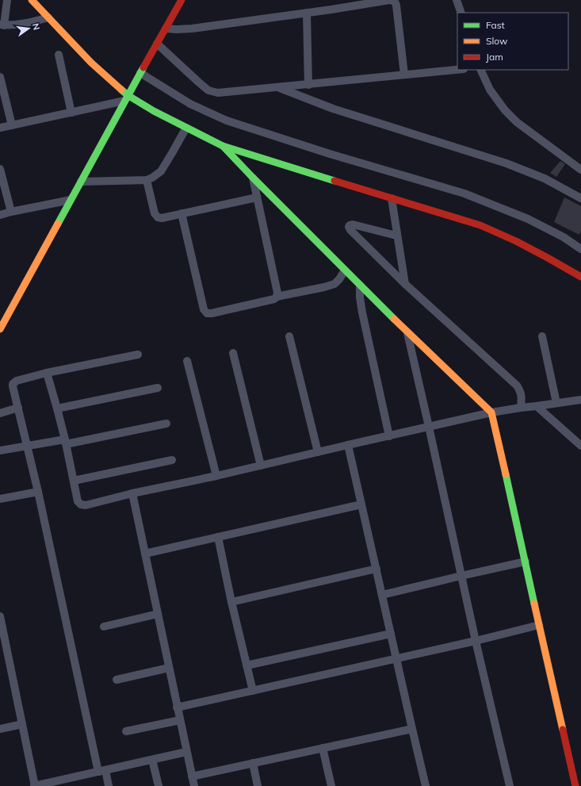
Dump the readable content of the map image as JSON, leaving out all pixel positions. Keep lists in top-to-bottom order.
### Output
{
  "legend": ["Fast", "Slow", "Jam"],
  "north": "right"
}
